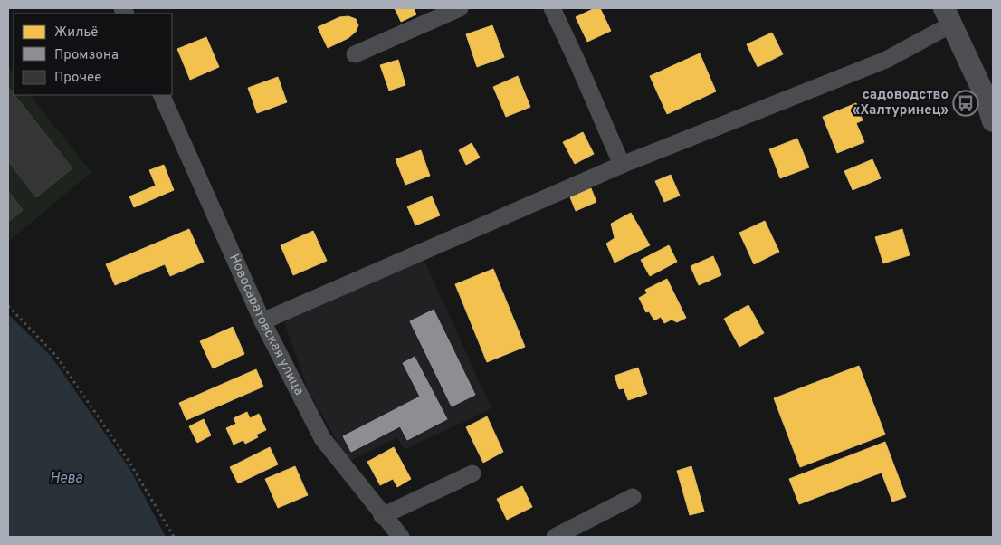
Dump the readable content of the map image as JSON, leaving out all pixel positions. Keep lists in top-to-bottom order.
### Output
{
  "streets": {
    "street": ["Новосаратовская улица"]
  },
  "water": ["Нева"],
  "places": {
    "bus stop": ["садоводство «Халтуринец»"]
  },
  "legend": ["Жильё", "Промзона", "Прочее"]
}
